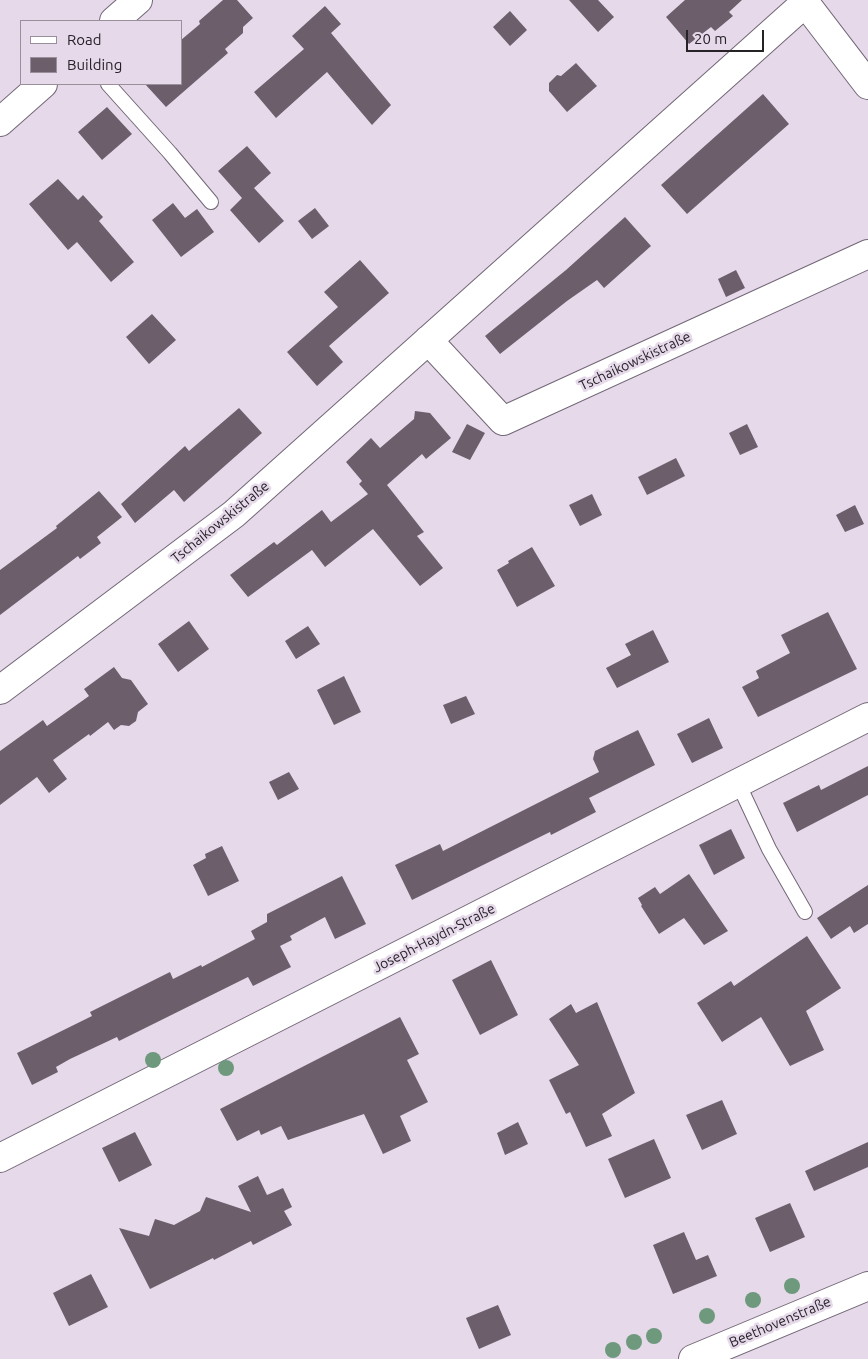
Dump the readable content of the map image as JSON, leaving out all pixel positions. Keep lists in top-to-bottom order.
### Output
{
  "streets": {
    "street": ["Tschaikowskistraße", "Joseph-Haydn-Straße", "Beethovenstraße"]
  },
  "legend": ["Road", "Building"],
  "scale_bar": "20 m"
}
